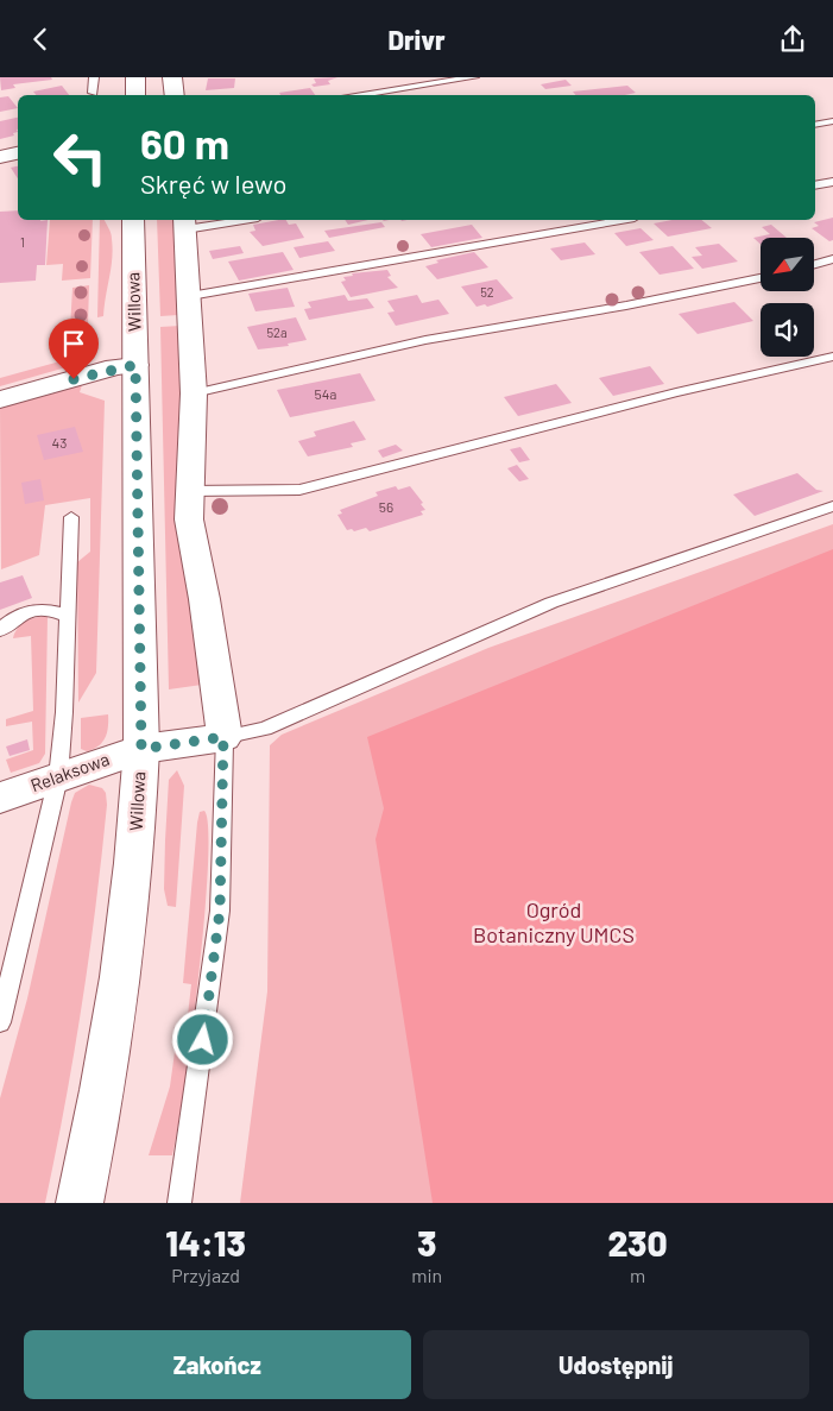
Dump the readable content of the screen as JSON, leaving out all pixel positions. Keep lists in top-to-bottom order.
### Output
{
  "streets": {
    "street": ["Willowa", "Relaksowa"]
  },
  "crossings": [
    ["Willowa", "Relaksowa"]
  ],
  "parks": ["Ogród Botaniczny UMCS"],
  "house_numbers": [
    "1",
    "52",
    "52a",
    "54a",
    "43",
    "56"
  ],
  "north": "bottom left",
  "page": {
    "header": "Drivr",
    "turn": ["60 m", "Skręć w lewo"],
    "eta": [
      "14:13",
      "Przyjazd",
      "3",
      "min",
      "230",
      "m"
    ],
    "buttons": ["Zakończ", "Udostępnij"]
  }
}
